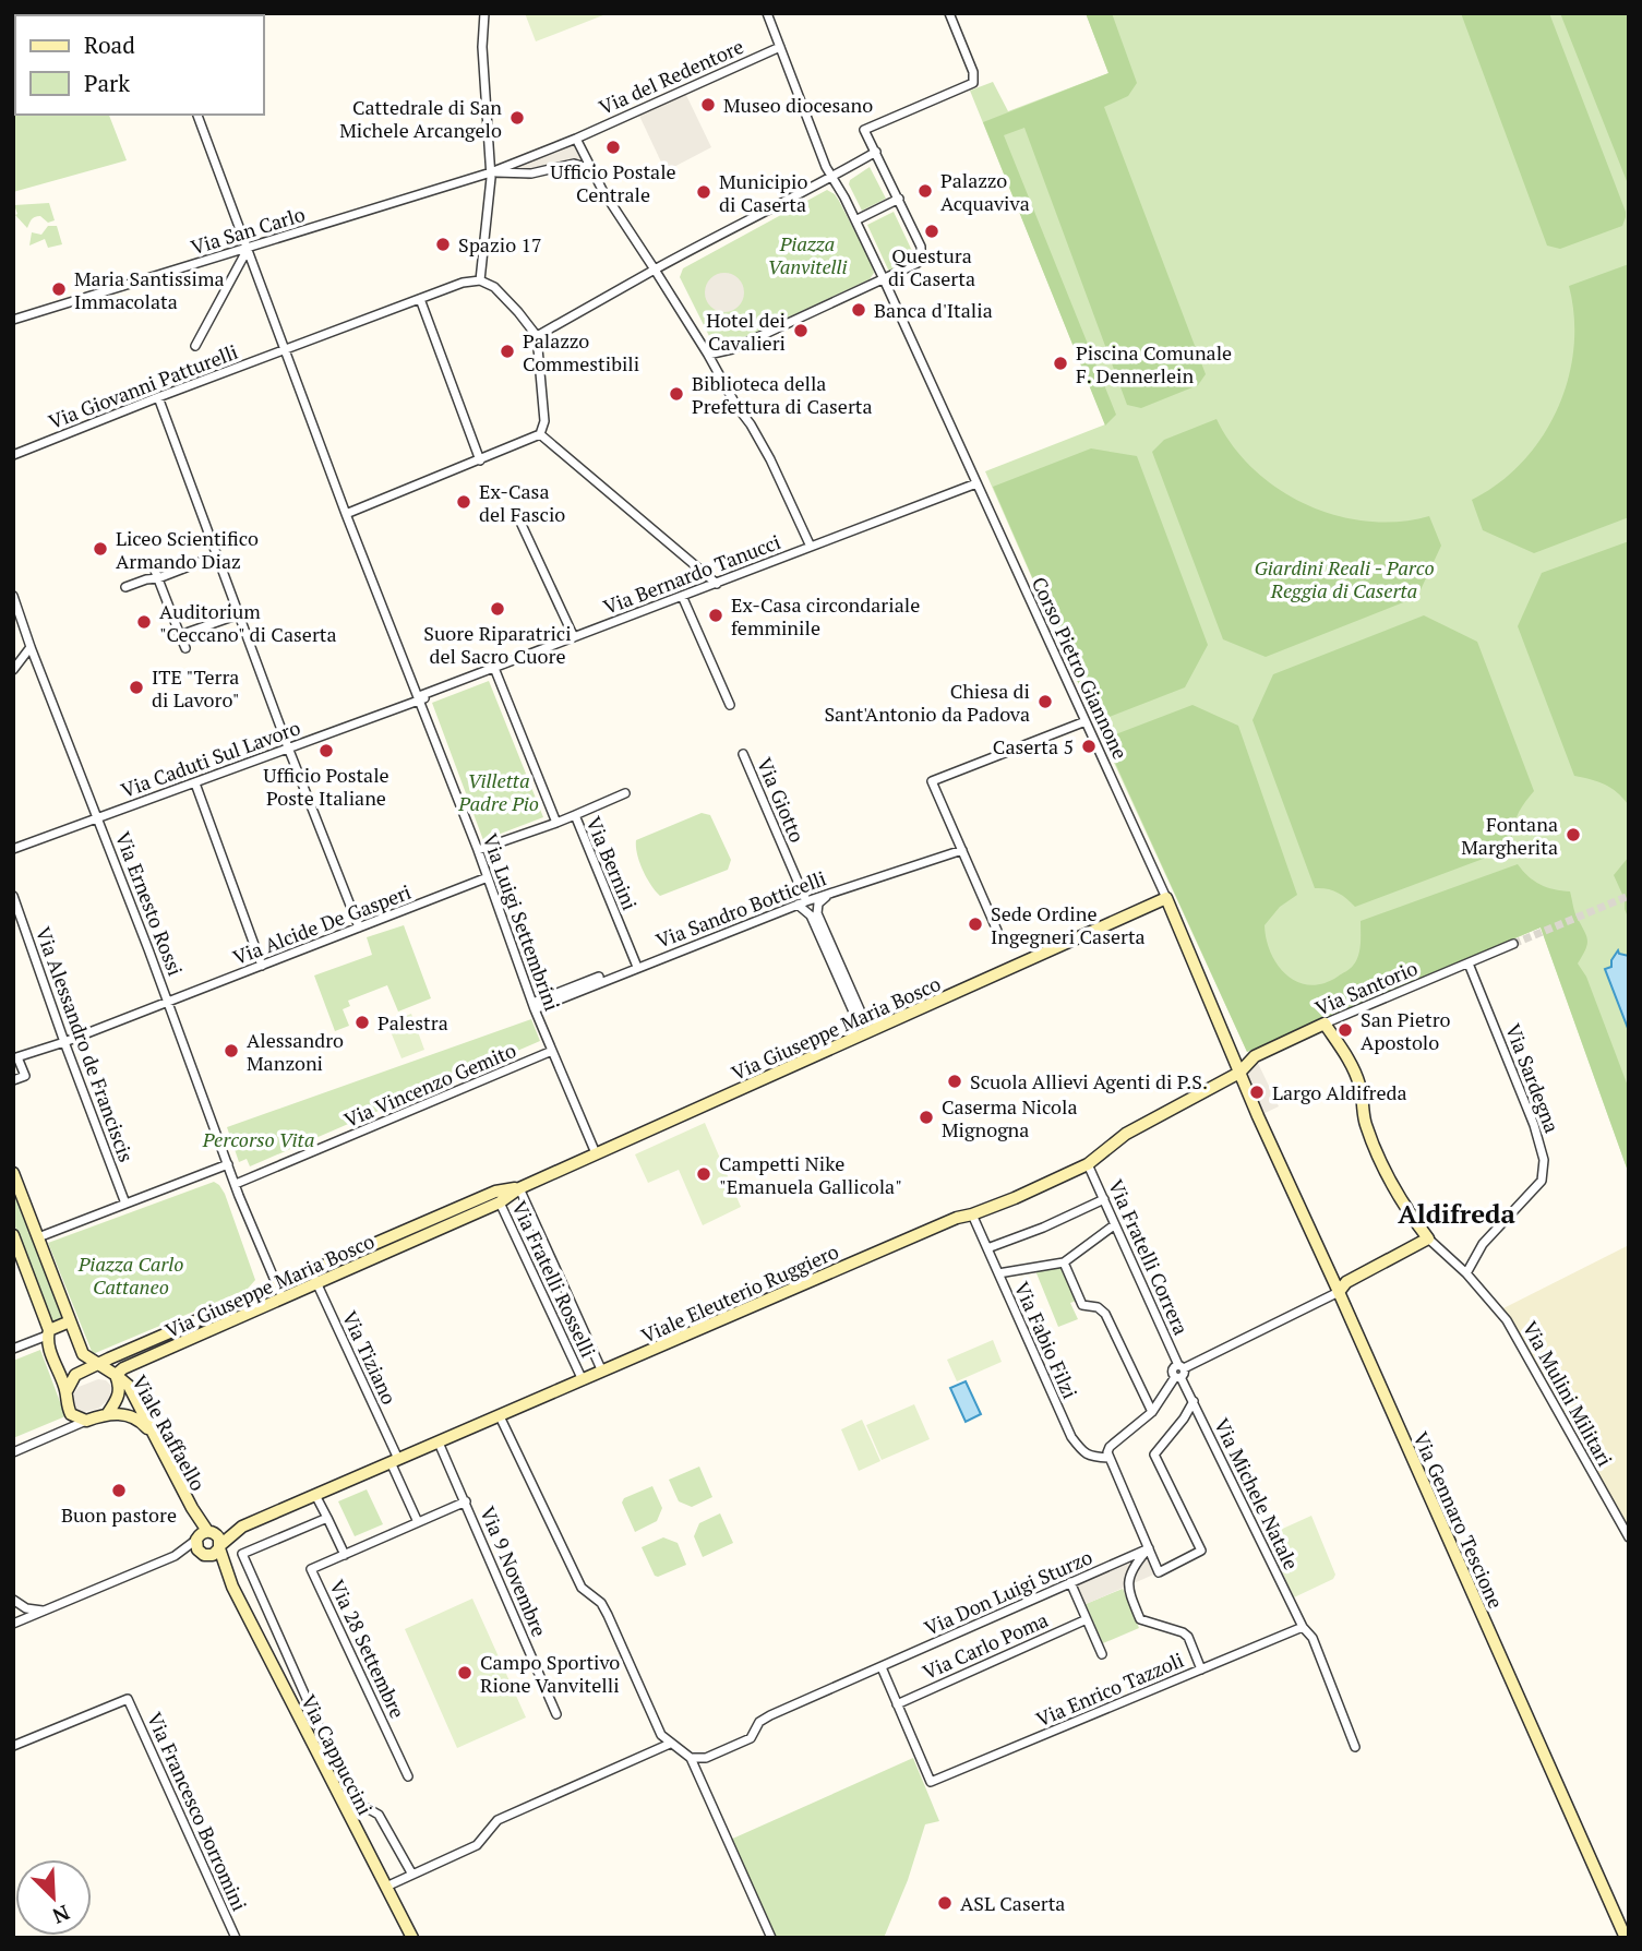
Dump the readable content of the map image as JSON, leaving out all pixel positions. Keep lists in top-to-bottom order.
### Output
{
  "streets": {
    "street": [
      "Via del Redentore",
      "Via San Carlo",
      "Via Giovanni Patturelli",
      "Via Bernardo Tanucci",
      "Corso Pietro Giannone",
      "Via Caduti Sul Lavoro",
      "Via Giotto",
      "Via Bernini",
      "Via Ernesto Rossi",
      "Via Sandro Botticelli",
      "Via Luigi Settembrini",
      "Via Alcide De Gasperi",
      "Via Santorio",
      "Via Giuseppe Maria Bosco",
      "Via Alessandro de Franciscis",
      "Via Sardegna",
      "Via Vincenzo Gemito",
      "Via Fratelli Correra",
      "Via Fratelli Rosselli",
      "Viale Eleuterio Ruggiero",
      "Via Fabio Filzi",
      "Via Tiziano",
      "Via Mulini Militari",
      "Viale Raffaello",
      "Via Michele Natale",
      "Via Gennaro Tescione",
      "Via 9 Novembre",
      "Via Don Luigi Sturzo",
      "Via Carlo Poma",
      "Via 28 Settembre",
      "Via Enrico Tazzoli",
      "Via Cappuccini",
      "Via Francesco Borromini"
    ]
  },
  "crossings": [
    ["Via del Redentore", "Via San Carlo"],
    ["Via del Redentore", "Corso Pietro Giannone"],
    ["Via Giovanni Patturelli", "Via Luigi Settembrini"],
    ["Via Bernardo Tanucci", "Corso Pietro Giannone"],
    ["Via Bernardo Tanucci", "Via Caduti Sul Lavoro"],
    ["Via Bernardo Tanucci", "Via Bernini"],
    ["Via Bernardo Tanucci", "Via Luigi Settembrini"],
    ["Corso Pietro Giannone", "Via Santorio"],
    ["Corso Pietro Giannone", "Via Giuseppe Maria Bosco"],
    ["Corso Pietro Giannone", "Viale Eleuterio Ruggiero"],
    ["Corso Pietro Giannone", "Via Gennaro Tescione"],
    ["Via Caduti Sul Lavoro", "Via Ernesto Rossi"],
    ["Via Caduti Sul Lavoro", "Via Luigi Settembrini"],
    ["Via Giotto", "Via Sandro Botticelli"],
    ["Via Giotto", "Via Giuseppe Maria Bosco"],
    ["Via Bernini", "Via Sandro Botticelli"],
    ["Via Ernesto Rossi", "Via Alcide De Gasperi"],
    ["Via Ernesto Rossi", "Via Vincenzo Gemito"],
    ["Via Sandro Botticelli", "Via Luigi Settembrini"],
    ["Via Luigi Settembrini", "Via Alcide De Gasperi"],
    ["Via Luigi Settembrini", "Via Giuseppe Maria Bosco"],
    ["Via Luigi Settembrini", "Via Vincenzo Gemito"],
    ["Via Alcide De Gasperi", "Via Alessandro de Franciscis"],
    ["Via Santorio", "Via Sardegna"],
    ["Via Santorio", "Viale Eleuterio Ruggiero"],
    ["Via Santorio", "Via Gennaro Tescione"],
    ["Via Giuseppe Maria Bosco", "Via Fratelli Rosselli"],
    ["Via Giuseppe Maria Bosco", "Via Tiziano"],
    ["Via Giuseppe Maria Bosco", "Viale Raffaello"],
    ["Via Sardegna", "Via Mulini Militari"],
    ["Via Fratelli Correra", "Viale Eleuterio Ruggiero"],
    ["Via Fratelli Correra", "Via Michele Natale"],
    ["Via Fratelli Rosselli", "Viale Eleuterio Ruggiero"],
    ["Viale Eleuterio Ruggiero", "Via Fabio Filzi"],
    ["Viale Eleuterio Ruggiero", "Via Tiziano"],
    ["Viale Eleuterio Ruggiero", "Viale Raffaello"],
    ["Viale Eleuterio Ruggiero", "Via Gennaro Tescione"],
    ["Viale Eleuterio Ruggiero", "Via 9 Novembre"],
    ["Viale Eleuterio Ruggiero", "Via Cappuccini"],
    ["Via Michele Natale", "Via Enrico Tazzoli"],
    ["Via Carlo Poma", "Via Enrico Tazzoli"]
  ],
  "districts": ["Aldifreda"],
  "parks": [
    "Piazza Vanvitelli",
    "Giardini Reali - Parco Reggia di Caserta",
    "Villetta Padre Pio",
    "Percorso Vita",
    "Piazza Carlo Cattaneo"
  ],
  "places": [
    "Museo diocesano",
    "Cattedrale di San Michele Arcangelo",
    "Ufficio Postale Centrale",
    "Palazzo Acquaviva",
    "Municipio di Caserta",
    "Questura di Caserta",
    "Spazio 17",
    "Maria Santissima Immacolata",
    "Banca d'Italia",
    "Hotel dei Cavalieri",
    "Palazzo Commestibili",
    "Piscina Comunale F. Dennerlein",
    "Biblioteca della Prefettura di Caserta",
    "Ex-Casa del Fascio",
    "Liceo Scientifico Armando Diaz",
    "Suore Riparatrici del Sacro Cuore",
    "Ex-Casa circondariale femminile",
    "Auditorium \"Ceccano\" di Caserta",
    "ITE \"Terra di Lavoro\"",
    "Chiesa di Sant'Antonio da Padova",
    "Caserta 5",
    "Ufficio Postale Poste Italiane",
    "Fontana Margherita",
    "Sede Ordine Ingegneri Caserta",
    "Palestra",
    "San Pietro Apostolo",
    "Alessandro Manzoni",
    "Scuola Allievi Agenti di P.S.",
    "Largo Aldifreda",
    "Caserma Nicola Mignogna",
    "Campetti Nike \"Emanuela Gallicola\"",
    "Buon pastore",
    "Campo Sportivo Rione Vanvitelli",
    "ASL Caserta"
  ],
  "legend": ["Road", "Park"],
  "north": "bottom right"
}
